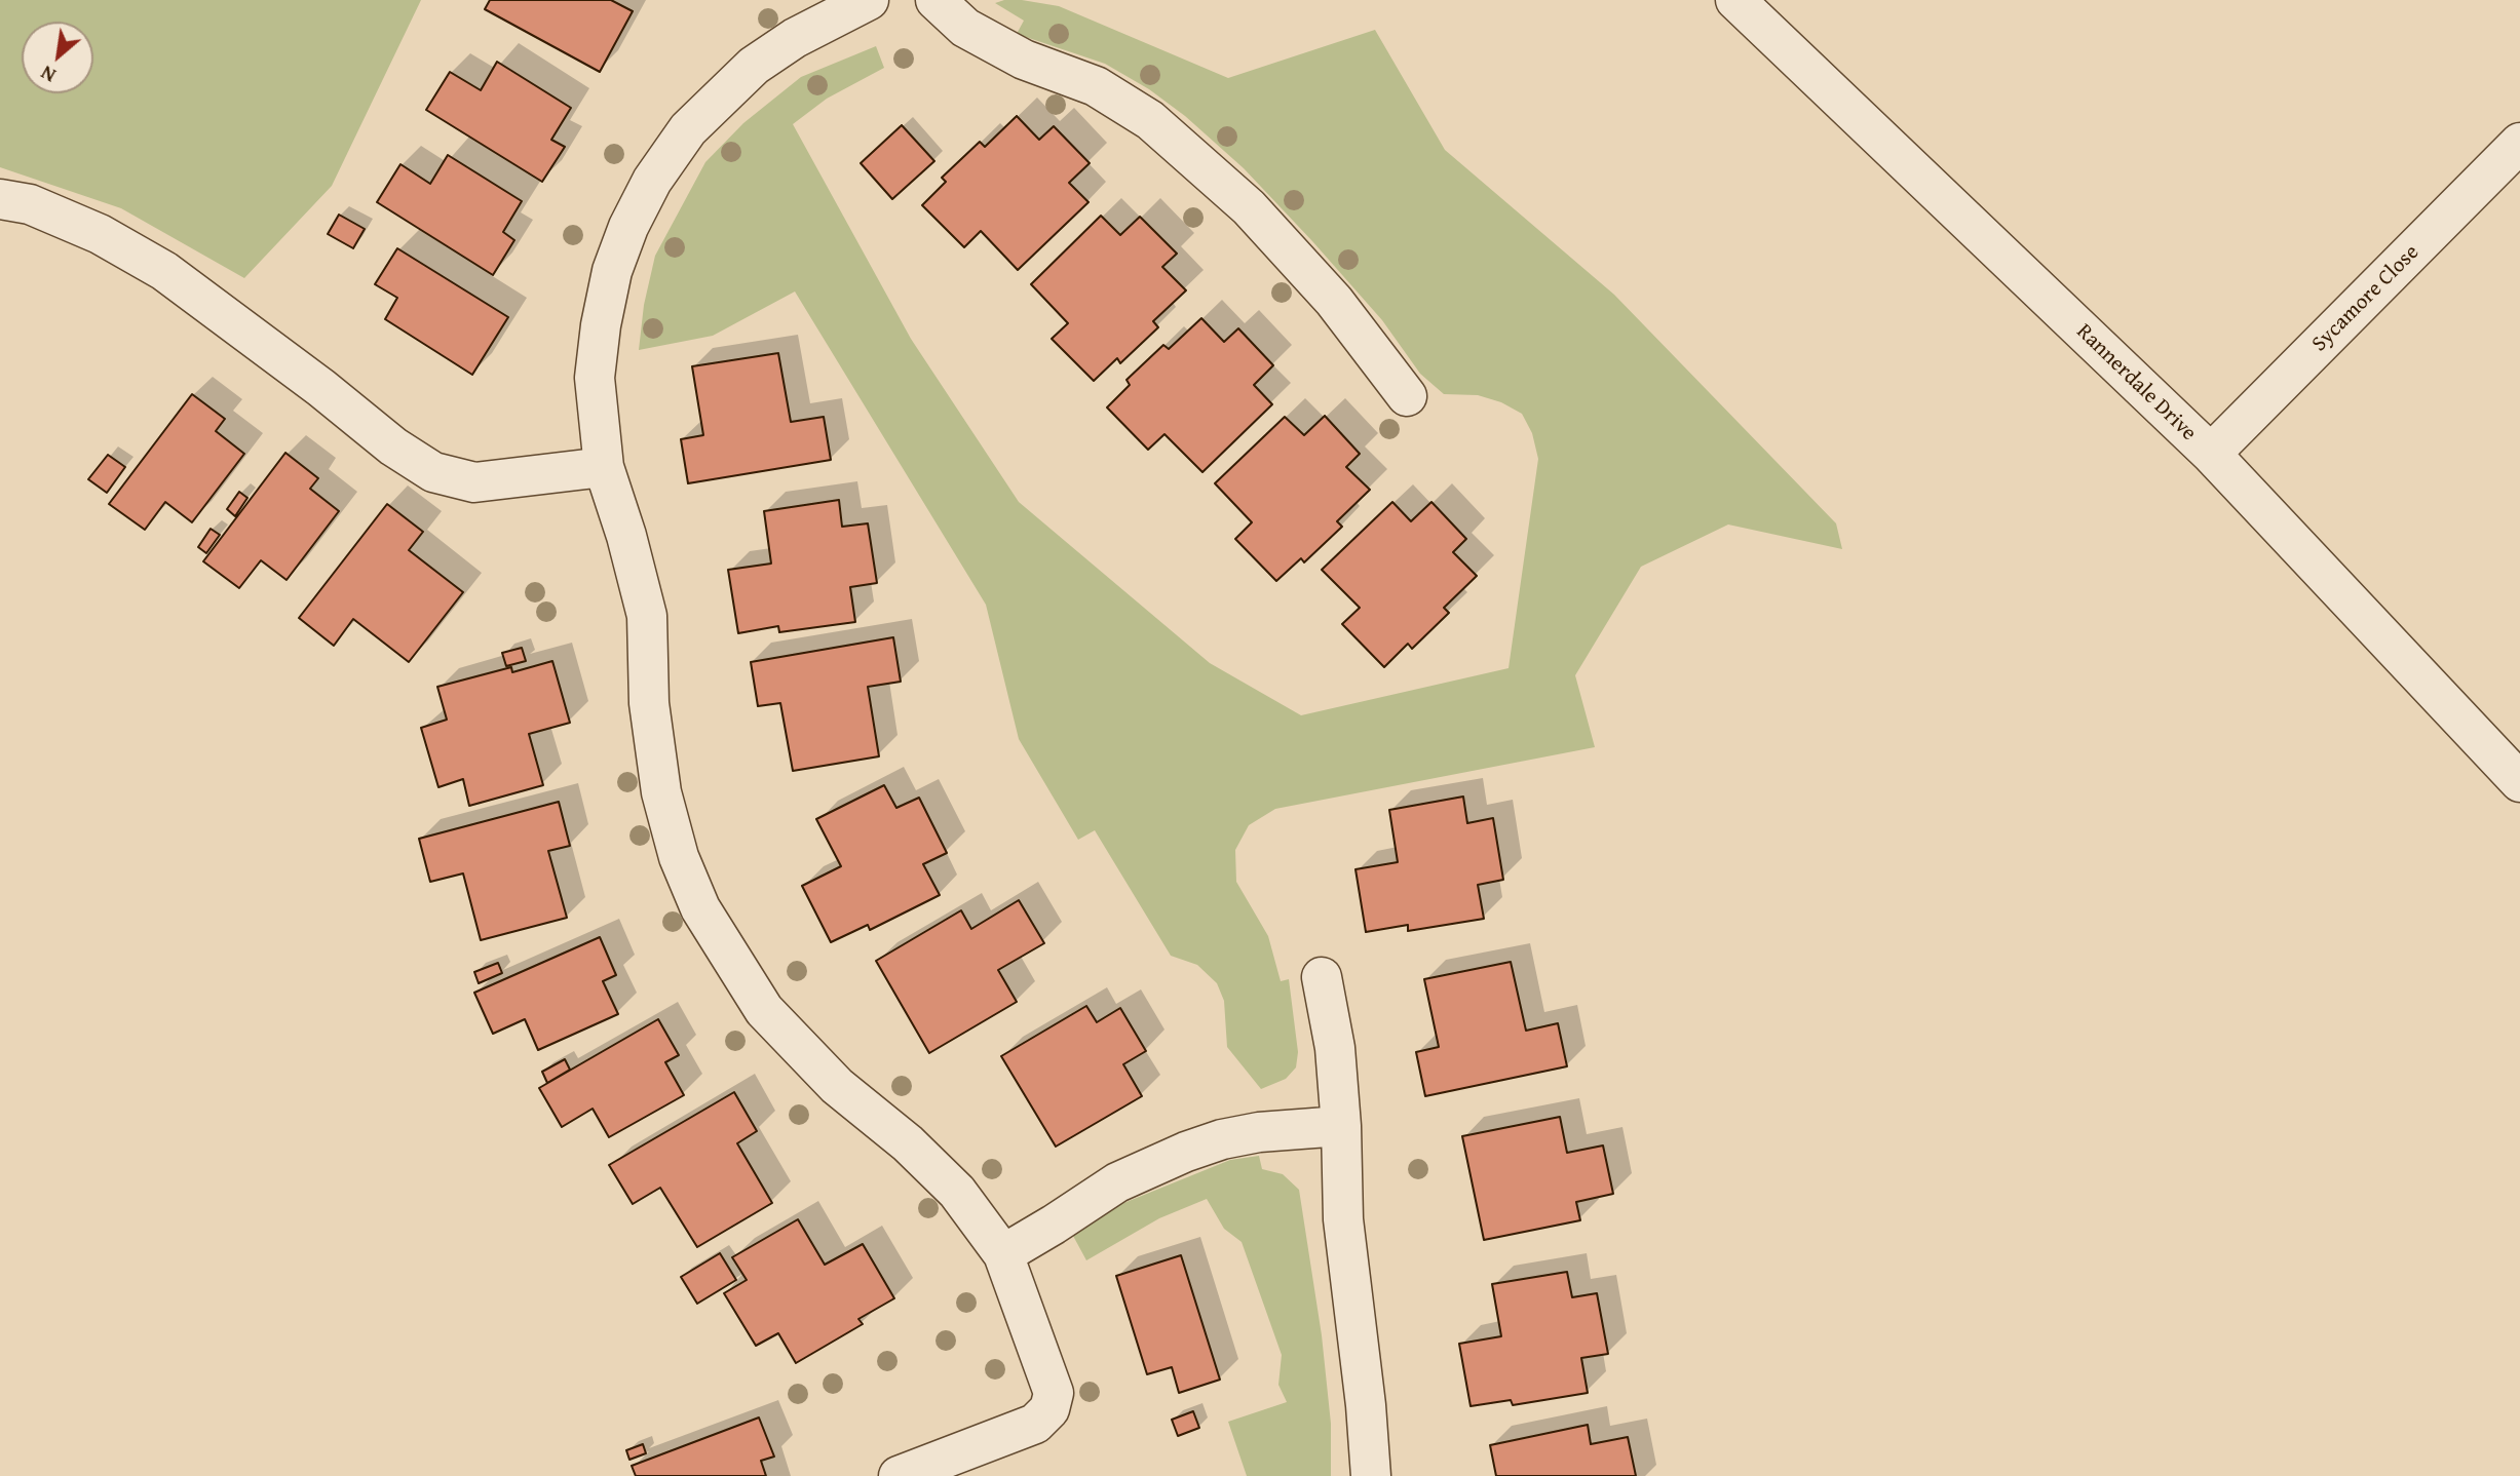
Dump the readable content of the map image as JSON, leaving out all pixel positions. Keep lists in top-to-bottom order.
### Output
{
  "streets": {
    "street": ["Sycamore Close", "Rannerdale Drive"]
  },
  "crossings": [
    ["Sycamore Close", "Rannerdale Drive"]
  ],
  "north": "bottom left"
}
